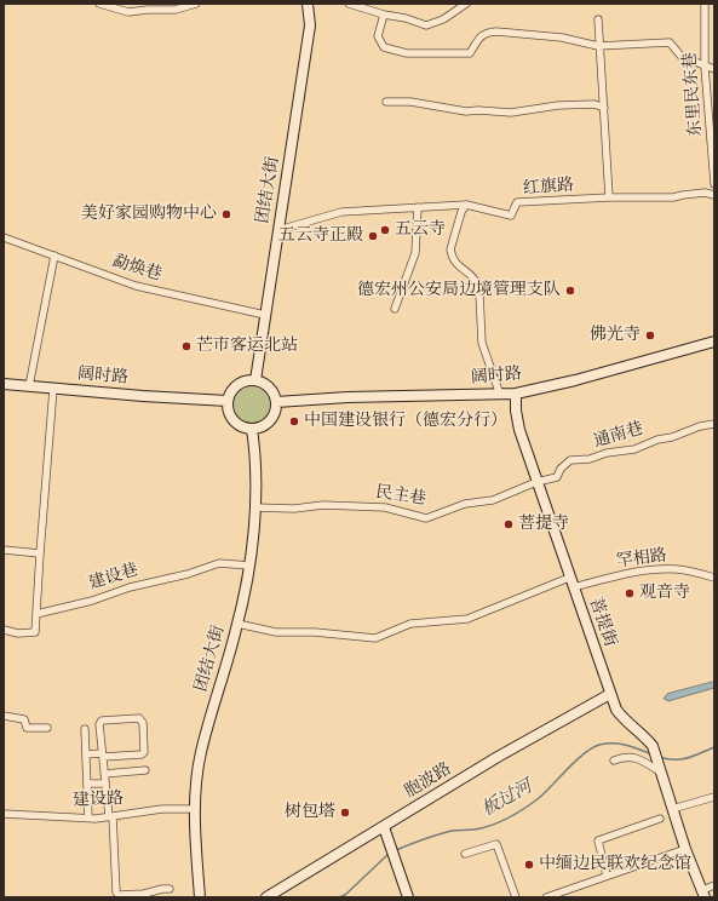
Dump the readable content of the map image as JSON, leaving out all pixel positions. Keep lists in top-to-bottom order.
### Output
{
  "streets": {
    "main road": [
      "团结大街",
      "阔时路",
      "菩提街",
      "胞波路"
    ],
    "street": [
      "东里民东巷",
      "红旗路",
      "勐焕巷",
      "通南巷",
      "民主巷",
      "罕相路",
      "建设巷",
      "建设路"
    ]
  },
  "crossings": [
    ["红旗路", "团结大街"],
    ["团结大街", "勐焕巷"],
    ["团结大街", "阔时路"],
    ["团结大街", "民主巷"],
    ["团结大街", "建设巷"],
    ["团结大街", "建设路"],
    ["阔时路", "菩提街"],
    ["通南巷", "民主巷"],
    ["通南巷", "菩提街"],
    ["民主巷", "菩提街"],
    ["罕相路", "菩提街"],
    ["菩提街", "胞波路"]
  ],
  "water": ["板过河"],
  "places": [
    "美好家园购物中心",
    "五云寺",
    "五云寺正殿",
    "德宏州公安局边境管理支队",
    "佛光寺",
    "芒市客运北站",
    "中国建设银行（德宏分行）",
    "菩提寺",
    "观音寺",
    "树包塔",
    "中缅边民联欢纪念馆"
  ]
}
